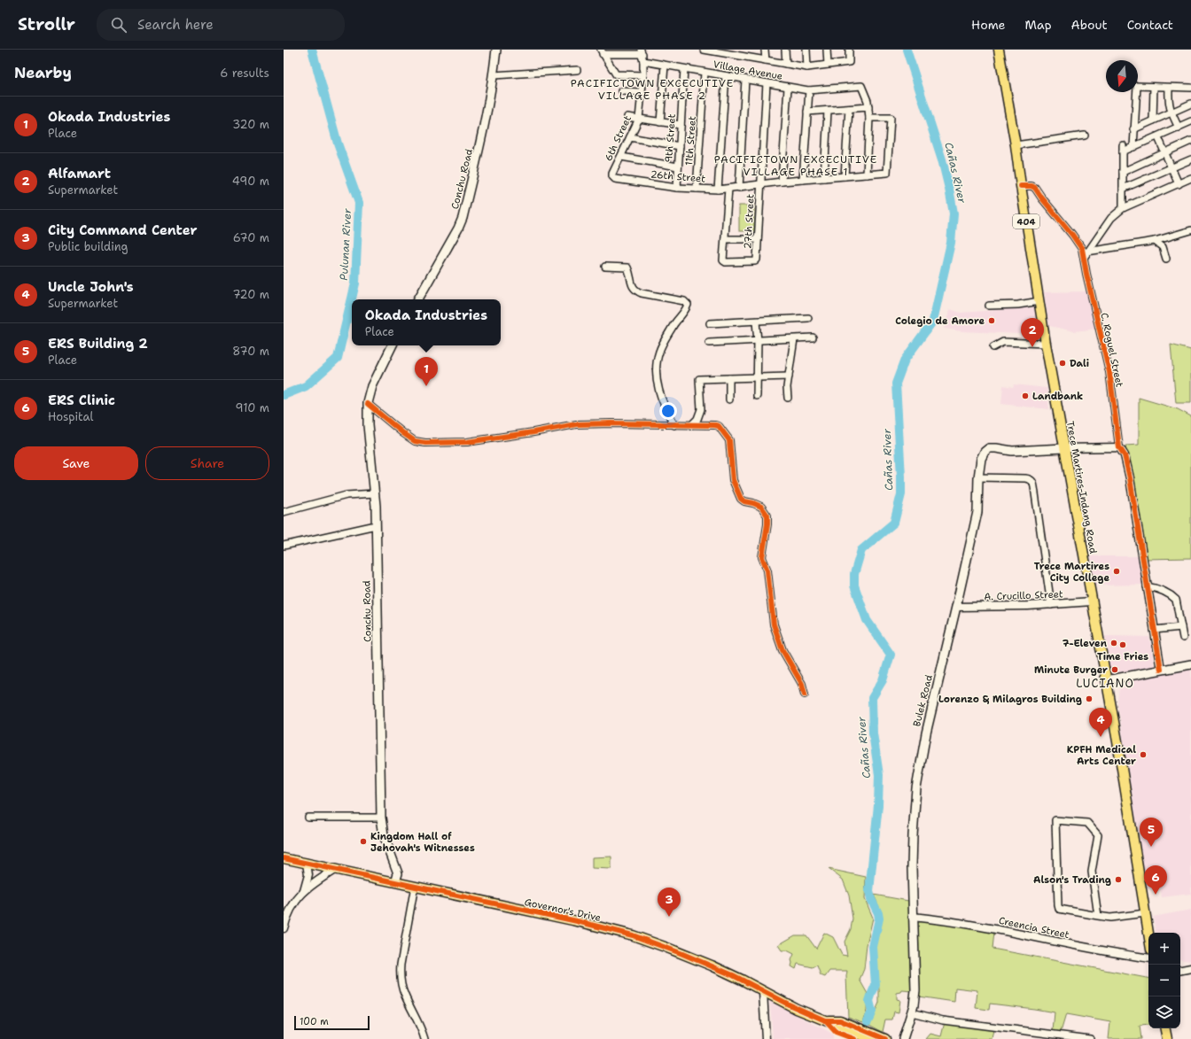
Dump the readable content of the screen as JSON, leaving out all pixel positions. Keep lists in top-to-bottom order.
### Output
{
  "streets": {
    "main road": [
      "Conchu Road",
      "404",
      "Trece Martires-Indang Road",
      "Bulek Road",
      "Governor's Drive"
    ],
    "street": [
      "Village Avenue",
      "6th Street",
      "9th Street",
      "11th Street",
      "26th Street",
      "27th Street",
      "C. Roguel Street",
      "A. Crucillo Street",
      "Creencia Street"
    ]
  },
  "crossings": [
    ["Village Avenue", "6th Street"],
    ["Village Avenue", "9th Street"],
    ["Village Avenue", "11th Street"],
    ["Village Avenue", "27th Street"],
    ["6th Street", "26th Street"],
    ["9th Street", "26th Street"],
    ["11th Street", "26th Street"],
    ["26th Street", "27th Street"],
    ["Conchu Road", "Governor's Drive"],
    ["C. Roguel Street", "Trece Martires-Indang Road"],
    ["Trece Martires-Indang Road", "A. Crucillo Street"],
    ["Trece Martires-Indang Road", "Bulek Road"],
    ["A. Crucillo Street", "Bulek Road"],
    ["Bulek Road", "Creencia Street"]
  ],
  "districts": ["PACIFICTOWN EXCECUTIVE VILLAGE PHASE 2", "PACIFICTOWN EXCECUTIVE VILLAGE PHASE 1", "LUCIANO"],
  "water": ["Cañas River", "Pulunan River"],
  "places": [
    "Colegio de Amore",
    "Dali",
    "Landbank",
    "Trece Martires City College",
    "7-Eleven",
    "Time Fries",
    "Minute Burger",
    "Lorenzo & Milagros Building",
    "KPFH Medical Arts Center",
    "Kingdom Hall of Jehovah's Witnesses",
    "Alson's Trading"
  ],
  "scale_bar": "100 m",
  "north": "bottom",
  "page": {
    "header": "Strollr",
    "search": "Search here",
    "nav": [
      "Home",
      "Map",
      "About",
      "Contact"
    ],
    "heading": ["Nearby", "6 results"],
    "list": [
      {
        "mark": "1",
        "name": "Okada Industries",
        "note": "Place",
        "value": "320 m"
      },
      {
        "mark": "2",
        "name": "Alfamart",
        "note": "Supermarket",
        "value": "490 m"
      },
      {
        "mark": "3",
        "name": "City Command Center",
        "note": "Public building",
        "value": "670 m"
      },
      {
        "mark": "4",
        "name": "Uncle John's",
        "note": "Supermarket",
        "value": "720 m"
      },
      {
        "mark": "5",
        "name": "ERS Building 2",
        "note": "Place",
        "value": "870 m"
      },
      {
        "mark": "6",
        "name": "ERS Clinic",
        "note": "Hospital",
        "value": "910 m"
      }
    ],
    "popup": ["Okada Industries", "Place"],
    "pins": [
      "2",
      "1",
      "4",
      "5",
      "6",
      "3"
    ],
    "buttons": ["Save", "Share"],
    "map_buttons": ["+", "−"],
    "scale": "100 m"
  }
}
